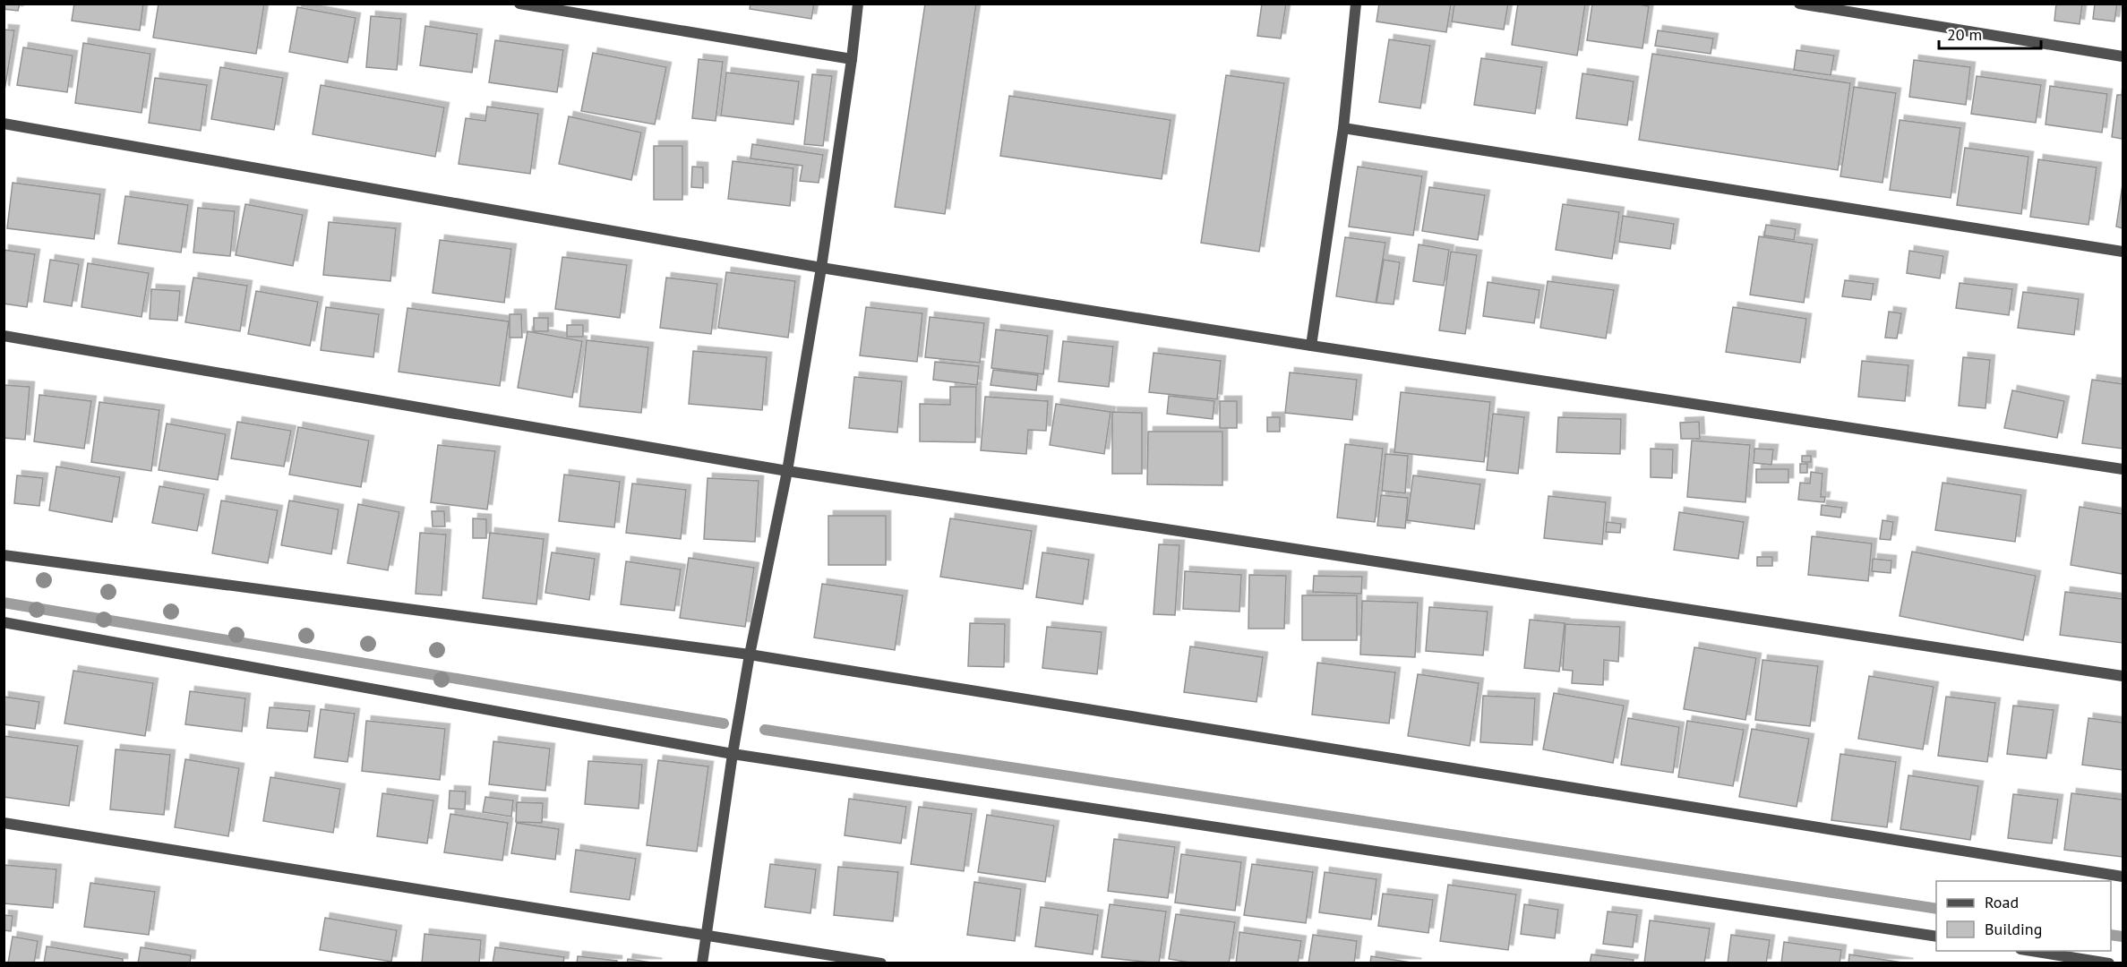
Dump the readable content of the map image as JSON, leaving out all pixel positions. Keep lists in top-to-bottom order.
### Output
{
  "legend": ["Road", "Building"],
  "scale_bar": "20 m"
}
